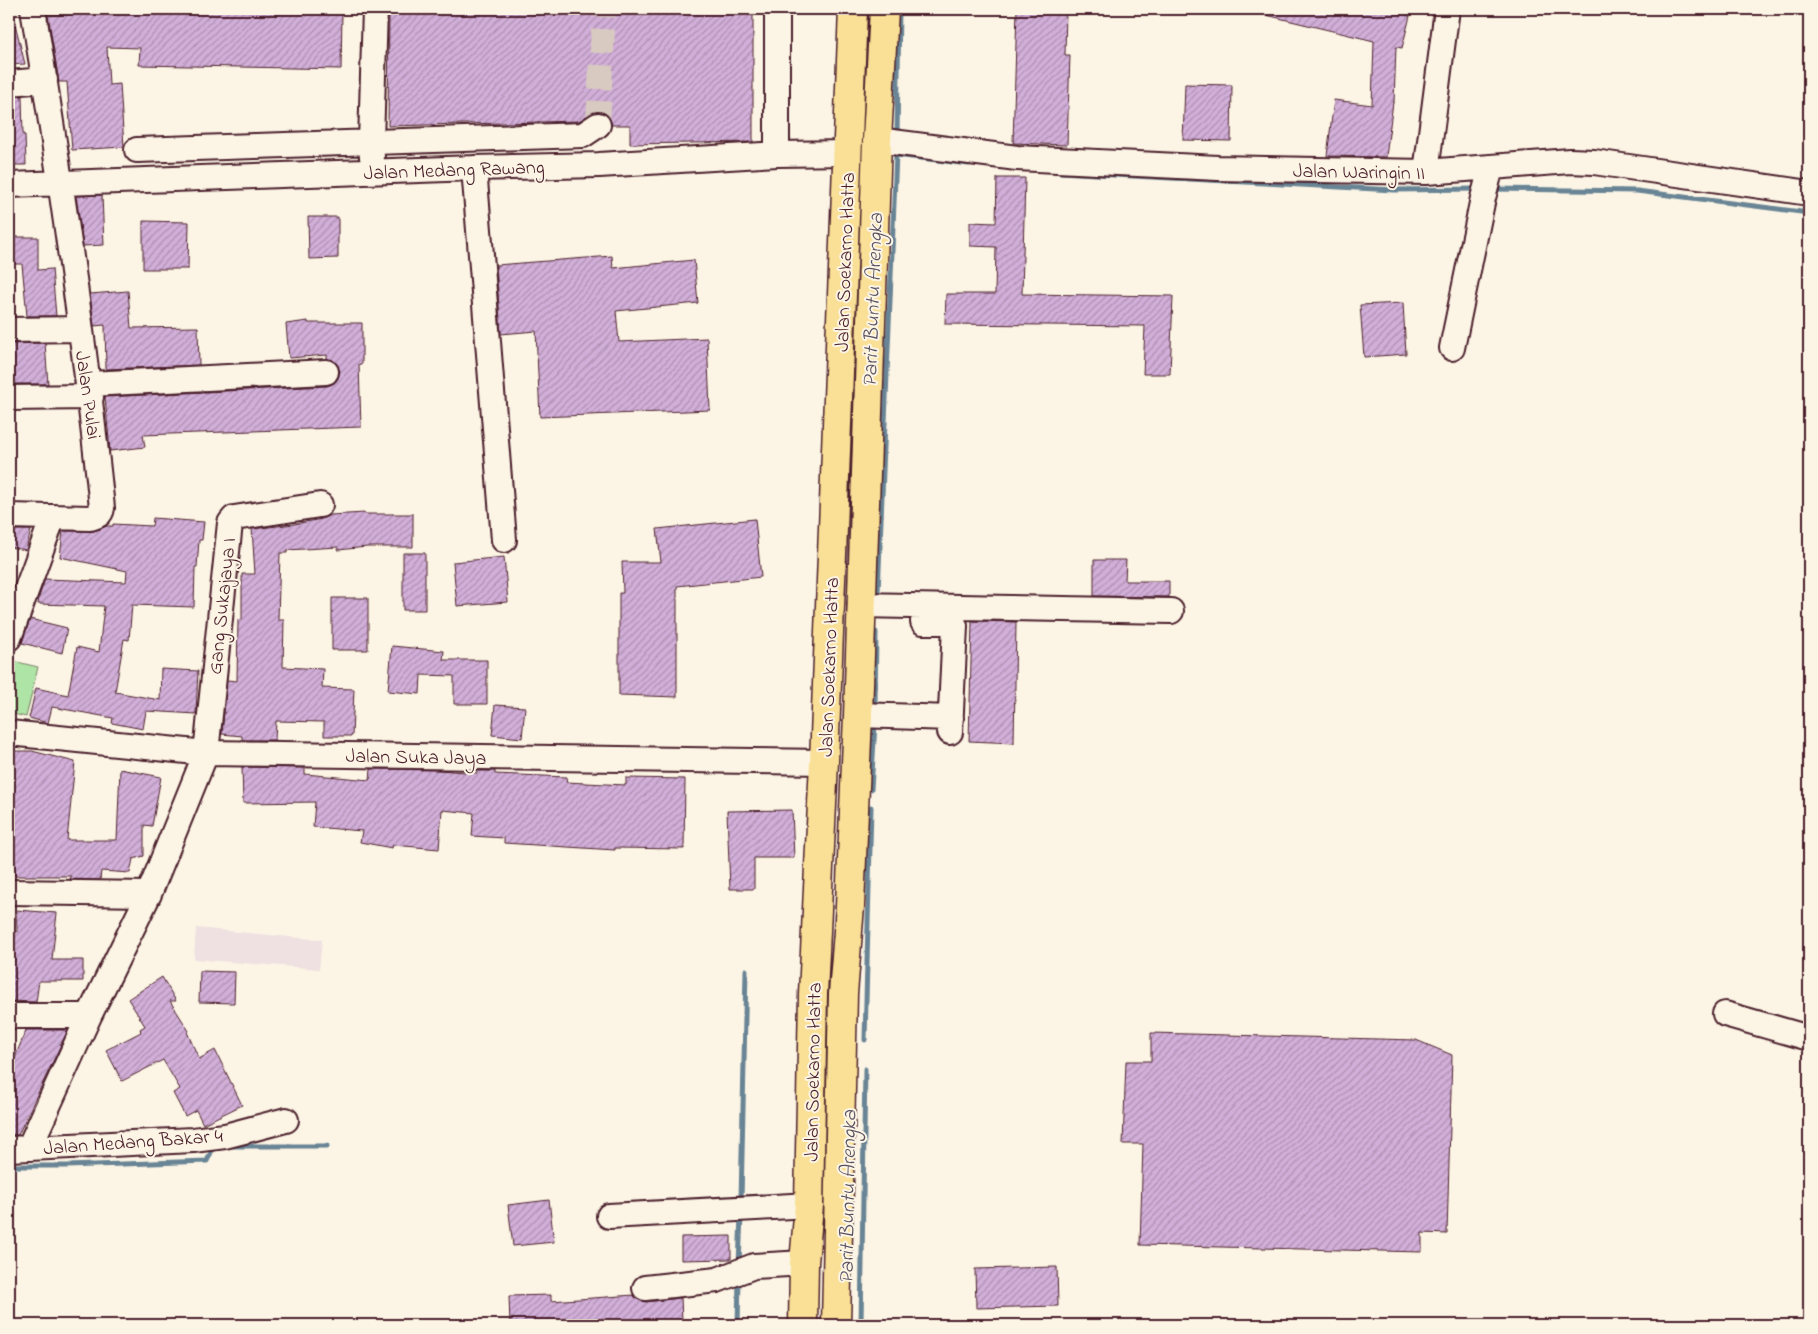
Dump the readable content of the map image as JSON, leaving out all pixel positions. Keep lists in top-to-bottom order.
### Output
{
  "streets": {
    "main road": ["Jalan Soekarno Hatta"],
    "street": [
      "Jalan Medang Rawang",
      "Jalan Waringin II",
      "Jalan Pulai",
      "Gang Sukajaya I",
      "Jalan Suka Jaya",
      "Jalan Medang Bakar 4"
    ]
  },
  "crossings": [
    ["Jalan Medang Rawang", "Jalan Soekarno Hatta"],
    ["Jalan Medang Rawang", "Jalan Pulai"],
    ["Jalan Waringin II", "Jalan Soekarno Hatta"],
    ["Jalan Soekarno Hatta", "Jalan Suka Jaya"],
    ["Gang Sukajaya I", "Jalan Suka Jaya"],
    ["Gang Sukajaya I", "Jalan Medang Bakar 4"]
  ],
  "water": ["Parit Buntu Arengka"]
}
